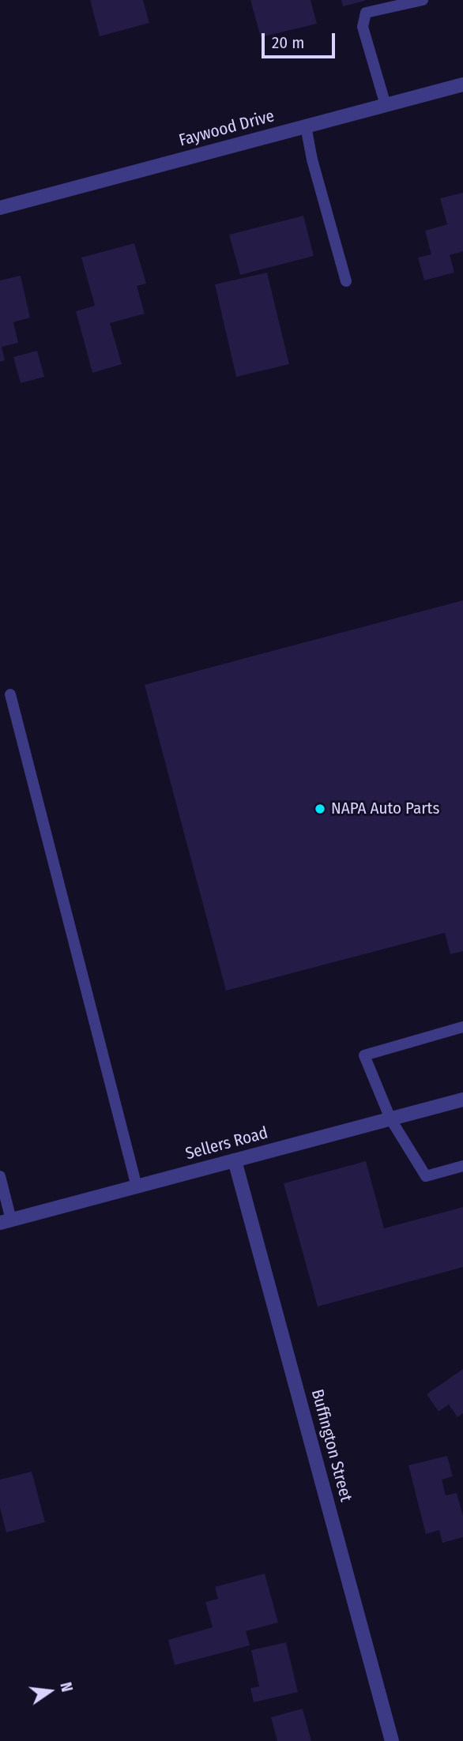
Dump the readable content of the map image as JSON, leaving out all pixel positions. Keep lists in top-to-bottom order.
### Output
{
  "streets": {
    "street": ["Faywood Drive", "Sellers Road", "Buffington Street"]
  },
  "crossings": [
    ["Sellers Road", "Buffington Street"]
  ],
  "places": ["NAPA Auto Parts"],
  "scale_bar": "20 m",
  "north": "right"
}
